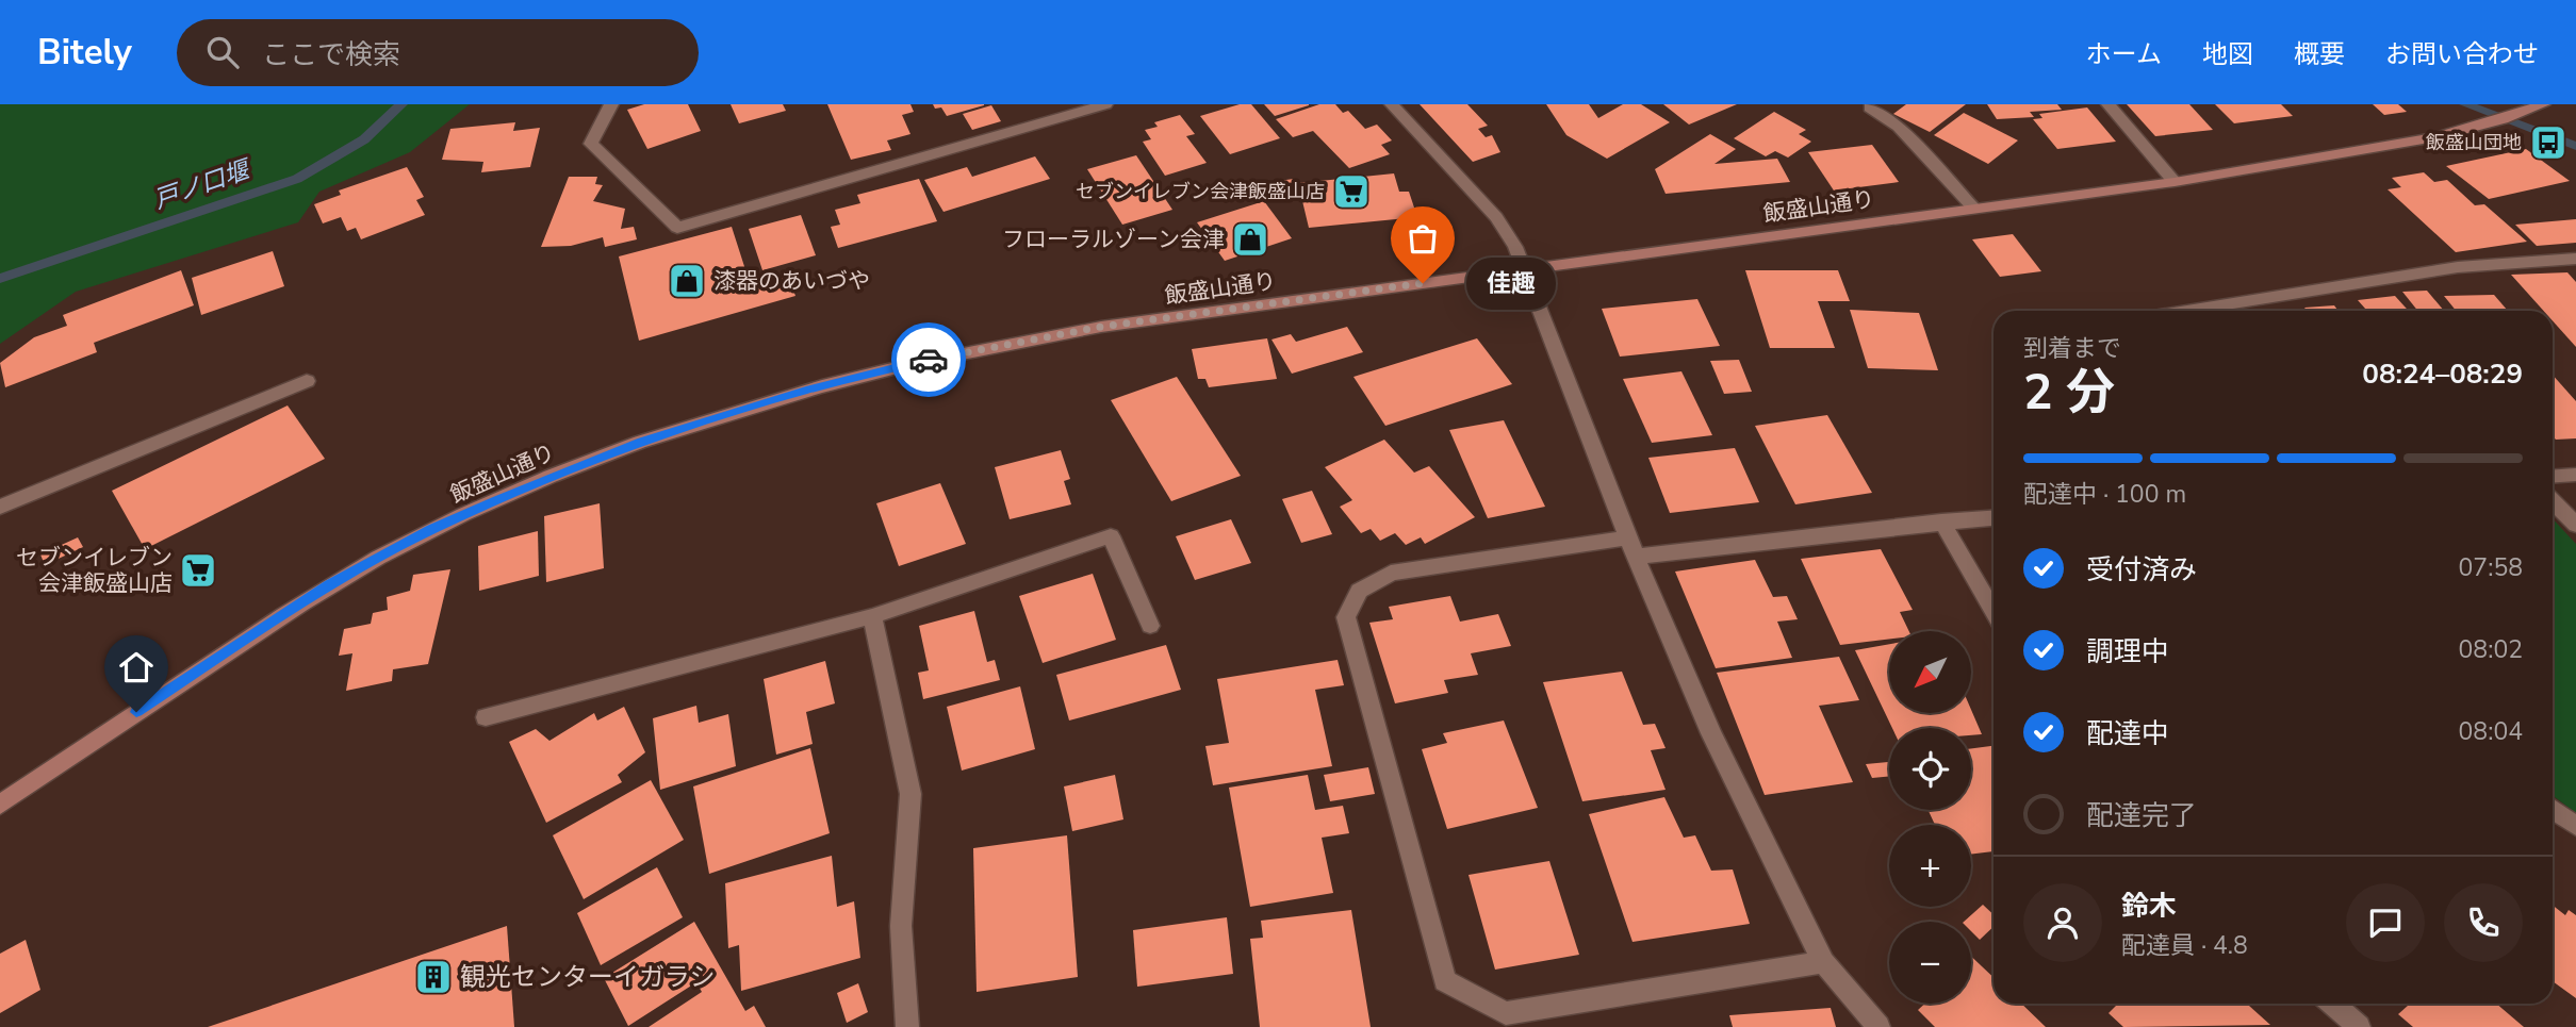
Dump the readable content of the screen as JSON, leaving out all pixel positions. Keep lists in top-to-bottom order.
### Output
{
  "streets": {
    "street": ["飯盛山通り"]
  },
  "water": ["戸ノ口堰"],
  "places": {
    "bus stop": ["飯盛山団地"],
    "supermarket": ["セブンイレブン会津飯盛山店", "セブンイレブン 会津飯盛山店"],
    "shop": ["フローラルゾーン会津", "漆器のあいづや"],
    "other": ["佳趣"],
    "building": ["観光センターイガラシ"]
  },
  "north": "bottom left",
  "page": {
    "header": "Bitely",
    "search": "ここで検索",
    "nav": [
      "ホーム",
      "地図",
      "概要",
      "お問い合わせ"
    ],
    "bubble": "佳趣",
    "heading": ["2 分", "到着まで", "08:24–08:29"],
    "panel": ["鈴木", "配達員 · 4.8"],
    "bar": "配達中 · 100 m",
    "list": [
      ["受付済み", "07:58"],
      ["調理中", "08:02"],
      ["配達中", "08:04"],
      "配達完了"
    ],
    "map_buttons": ["+", "−"]
  }
}
